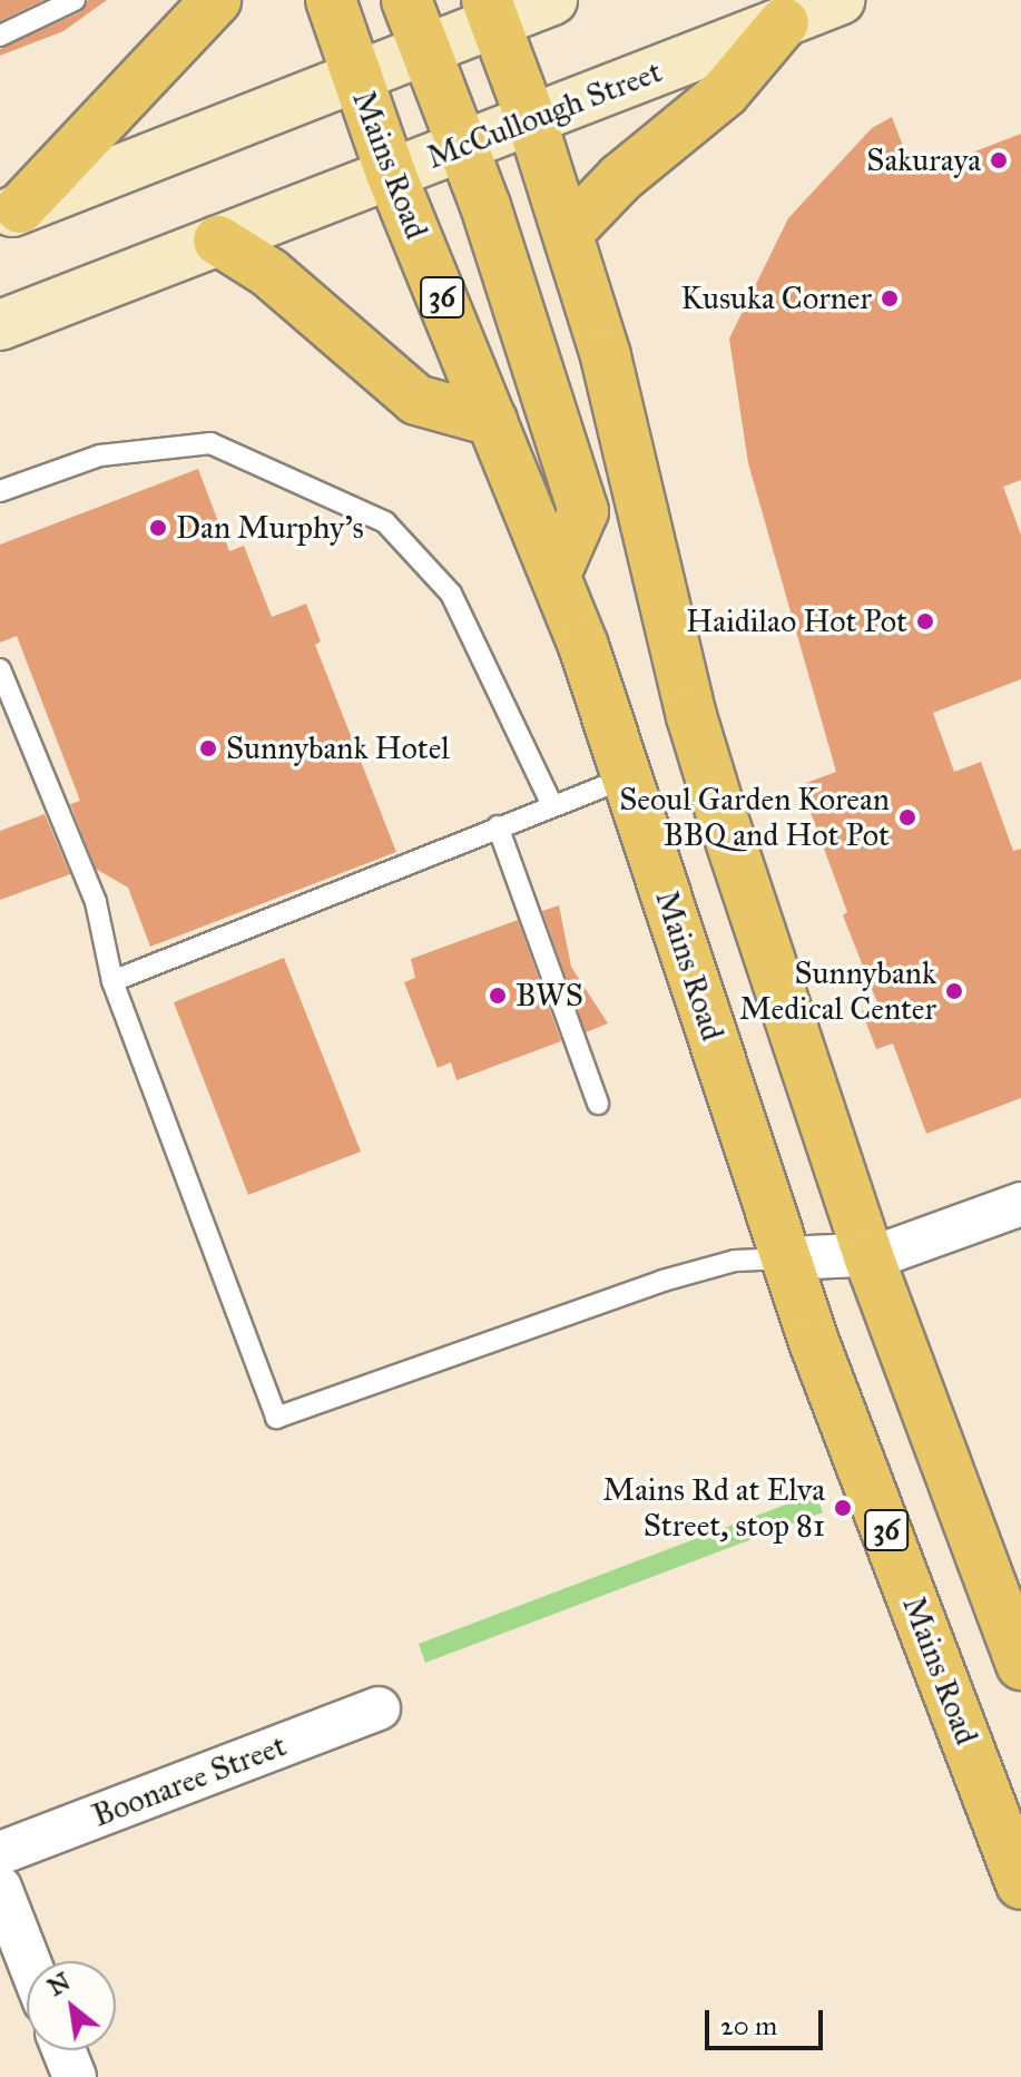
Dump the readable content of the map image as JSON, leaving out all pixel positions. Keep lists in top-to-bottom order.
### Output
{
  "streets": {
    "main road": ["McCullough Street", "Mains Road", "36"],
    "street": ["Boonaree Street"]
  },
  "crossings": [
    ["McCullough Street", "Mains Road"]
  ],
  "places": [
    "Sakuraya",
    "Kusuka Corner",
    "Dan Murphy's",
    "Haidilao Hot Pot",
    "Sunnybank Hotel",
    "Seoul Garden Korean BBQ and Hot Pot",
    "Sunnybank Medical Center",
    "BWS",
    "Mains Rd at Elva Street, stop 81"
  ],
  "scale_bar": "20 m",
  "north": "top left"
}
